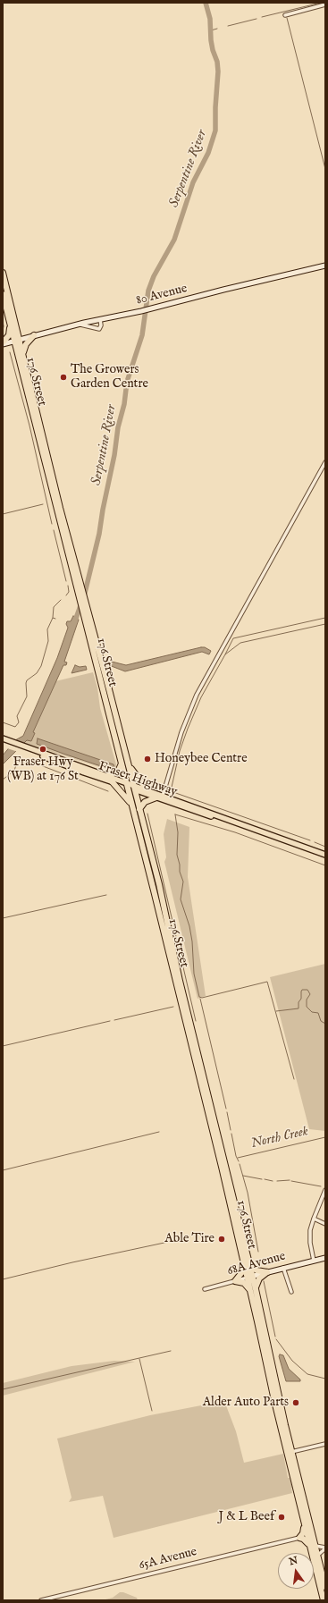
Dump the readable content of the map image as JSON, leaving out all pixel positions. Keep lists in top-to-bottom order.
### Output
{
  "streets": {
    "highway": ["176 Street"],
    "main road": ["80 Avenue", "Fraser Highway", "68A Avenue"],
    "street": ["65A Avenue"]
  },
  "crossings": [
    ["80 Avenue", "176 Street"],
    ["176 Street", "Fraser Highway"],
    ["176 Street", "68A Avenue"]
  ],
  "water": ["Serpentine River", "North Creek"],
  "places": [
    "The Growers Garden Centre",
    "Fraser Hwy (WB) at 176 St",
    "Honeybee Centre",
    "Able Tire",
    "Alder Auto Parts",
    "J & L Beef"
  ],
  "north": "top"
}
